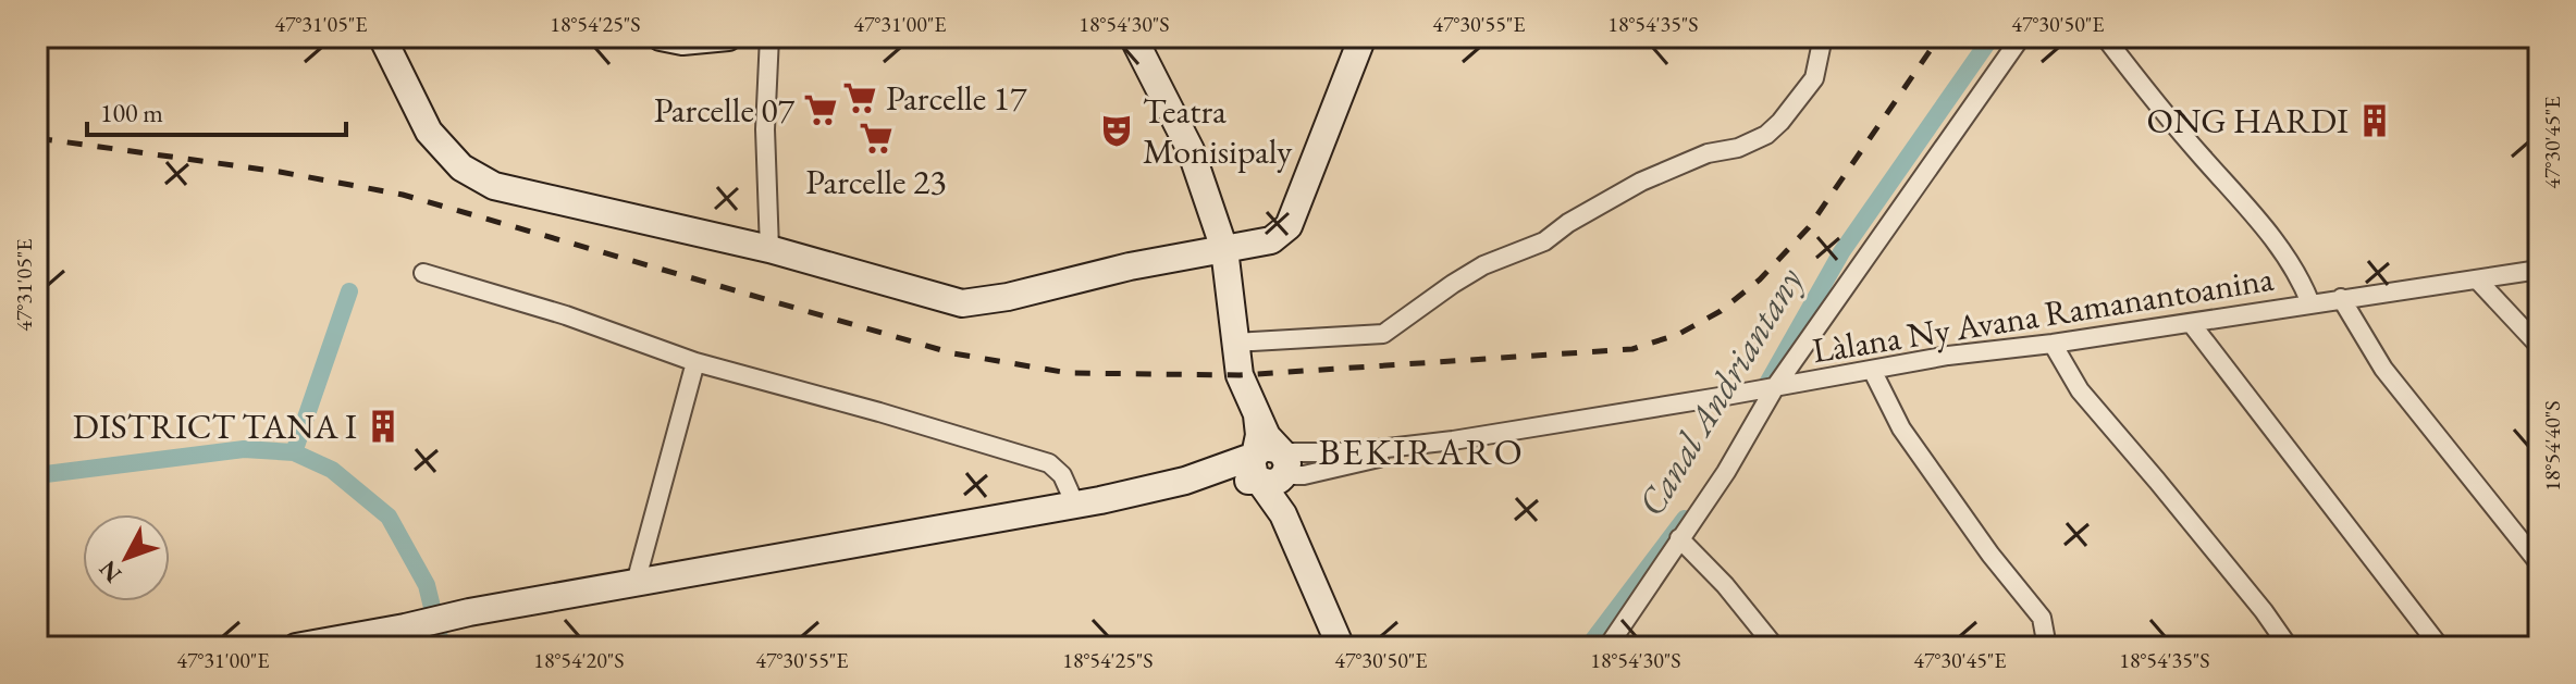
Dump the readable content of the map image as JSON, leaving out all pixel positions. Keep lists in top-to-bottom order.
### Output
{
  "streets": {
    "street": ["Làlana Ny Avana Ramanantoanina"]
  },
  "districts": ["BEKIRARO"],
  "water": ["Canal Andriantany"],
  "places": {
    "supermarket": ["Parcelle 17", "Parcelle 07", "Parcelle 23"],
    "building": ["ONG HARDI", "DISTRICT TANA I"],
    "theatre": ["Teatra Monisipaly"]
  },
  "scale_bar": "100 m",
  "north": "bottom left",
  "coordinates": [
    "47°31'05\"E",
    "18°54'25\"S",
    "47°31'00\"E",
    "18°54'30\"S",
    "47°30'55\"E",
    "18°54'35\"S",
    "47°30'50\"E",
    "47°30'45\"E",
    "18°54'40\"S",
    "18°54'20\"S"
  ]
}
